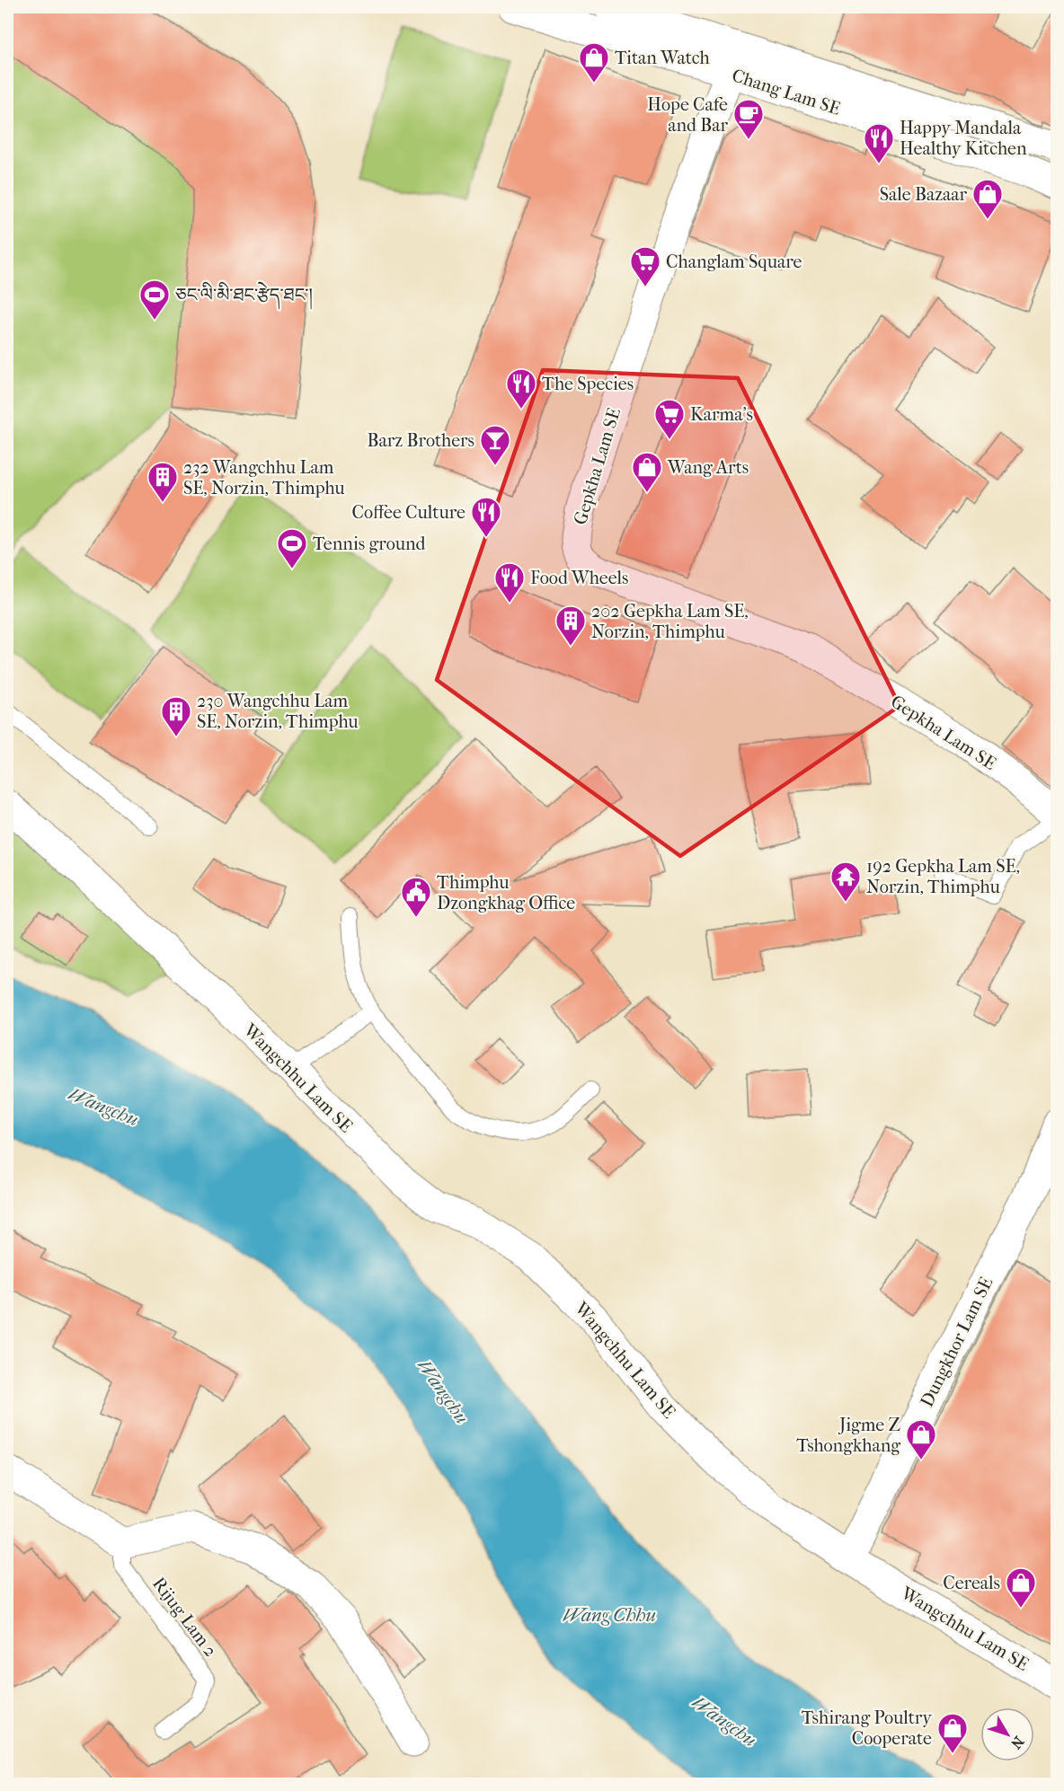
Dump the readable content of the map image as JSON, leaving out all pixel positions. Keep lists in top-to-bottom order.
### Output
{
  "streets": {
    "street": [
      "Chang Lam SE",
      "Gepkha Lam SE",
      "Wangchhu Lam SE",
      "Dungkhor Lam SE"
    ],
    "lane": ["Rijug Lam 2"]
  },
  "crossings": [
    ["Chang Lam SE", "Gepkha Lam SE"],
    ["Wangchhu Lam SE", "Dungkhor Lam SE"]
  ],
  "water": ["Wangchu", "Wang Chhu"],
  "places": {
    "shop": [
      "Titan Watch",
      "Sale Bazaar",
      "Wang Arts",
      "Jigme Z Tshongkhang",
      "Cereals",
      "Tshirang Poultry Cooperate"
    ],
    "cafe": ["Hope Cafe and Bar"],
    "restaurant": [
      "Happy Mandala Healthy Kitchen",
      "The Species",
      "Coffee Culture",
      "Food Wheels"
    ],
    "supermarket": ["Changlam Square", "Karma's"],
    "sports": ["ཅང་ལི་མི་ཐང་རྩེད་ཐང་།", "Tennis ground"],
    "bar": ["Barz Brothers"],
    "building": ["232 Wangchhu Lam SE, Norzin, Thimphu", "202 Gepkha Lam SE, Norzin, Thimphu", "230 Wangchhu Lam SE, Norzin, Thimphu"],
    "temple": ["192 Gepkha Lam SE, Norzin, Thimphu"],
    "public building": ["Thimphu Dzongkhag Office"]
  },
  "north": "bottom right"
}
